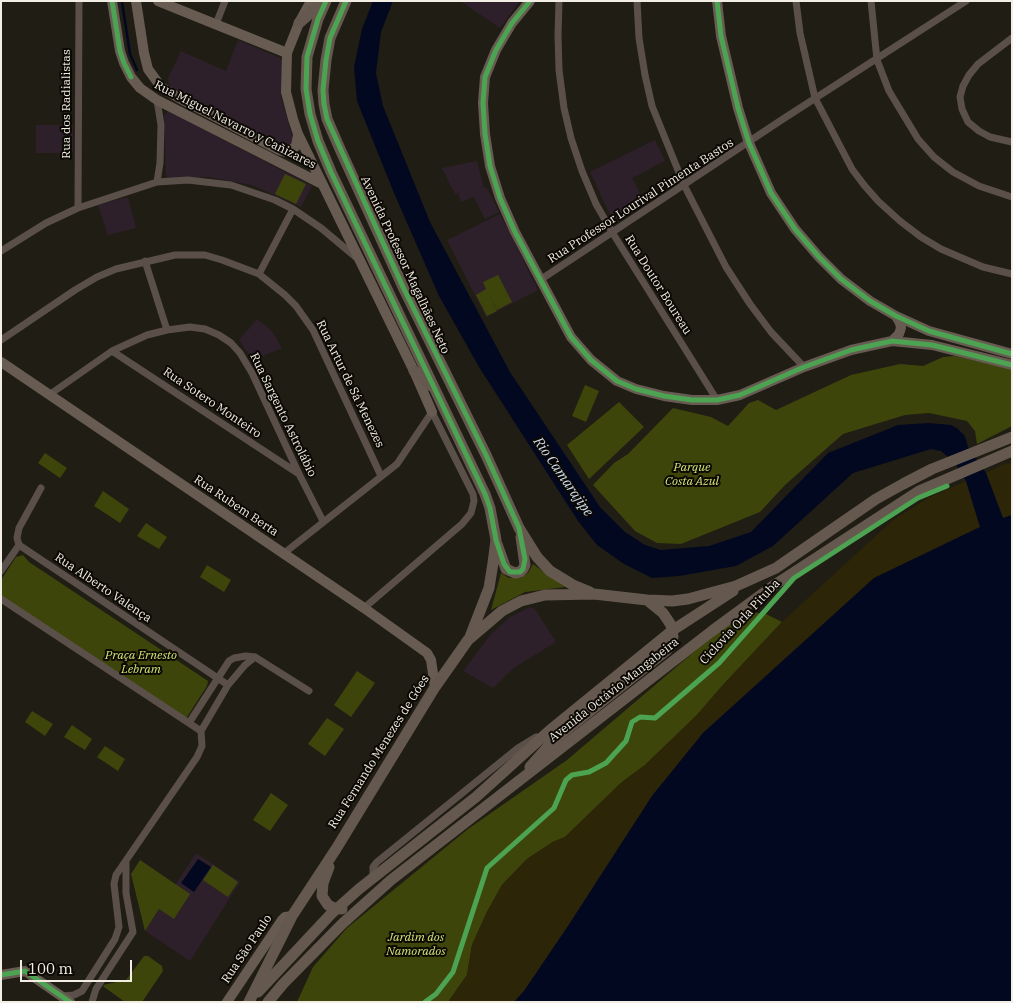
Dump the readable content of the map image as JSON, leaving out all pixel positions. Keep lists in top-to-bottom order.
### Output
{
  "streets": {
    "main road": ["Avenida Professor Magalhães Neto", "Avenida Octávio Mangabeira", "Rua Fernando Menezes de Góes"],
    "street": [
      "Rua dos Radialistas",
      "Rua Miguel Navarro y Cañizares",
      "Rua Professor Lourival Pimenta Bastos",
      "Rua Doutor Boureau",
      "Rua Artur de Sá Menezes",
      "Rua Sotero Monteiro",
      "Rua Sargento Astrolábio",
      "Rua Rubem Berta",
      "Rua Alberto Valença",
      "Rua São Paulo"
    ],
    "cycle path": ["Ciclovia Orla Pituba"]
  },
  "crossings": [
    ["Rua Professor Lourival Pimenta Bastos", "Rua Doutor Boureau"],
    ["Avenida Professor Magalhães Neto", "Avenida Octávio Mangabeira"],
    ["Avenida Professor Magalhães Neto", "Rua Fernando Menezes de Góes"],
    ["Rua Sotero Monteiro", "Rua Sargento Astrolábio"],
    ["Rua Sargento Astrolábio", "Rua Rubem Berta"],
    ["Rua Rubem Berta", "Rua Fernando Menezes de Góes"],
    ["Avenida Octávio Mangabeira", "Rua Fernando Menezes de Góes"],
    ["Rua Fernando Menezes de Góes", "Rua São Paulo"]
  ],
  "water": ["Rio Camarajipe"],
  "parks": ["Parque Costa Azul", "Praça Ernesto Lebram", "Jardim dos Namorados"],
  "scale_bar": "100 m"
}
